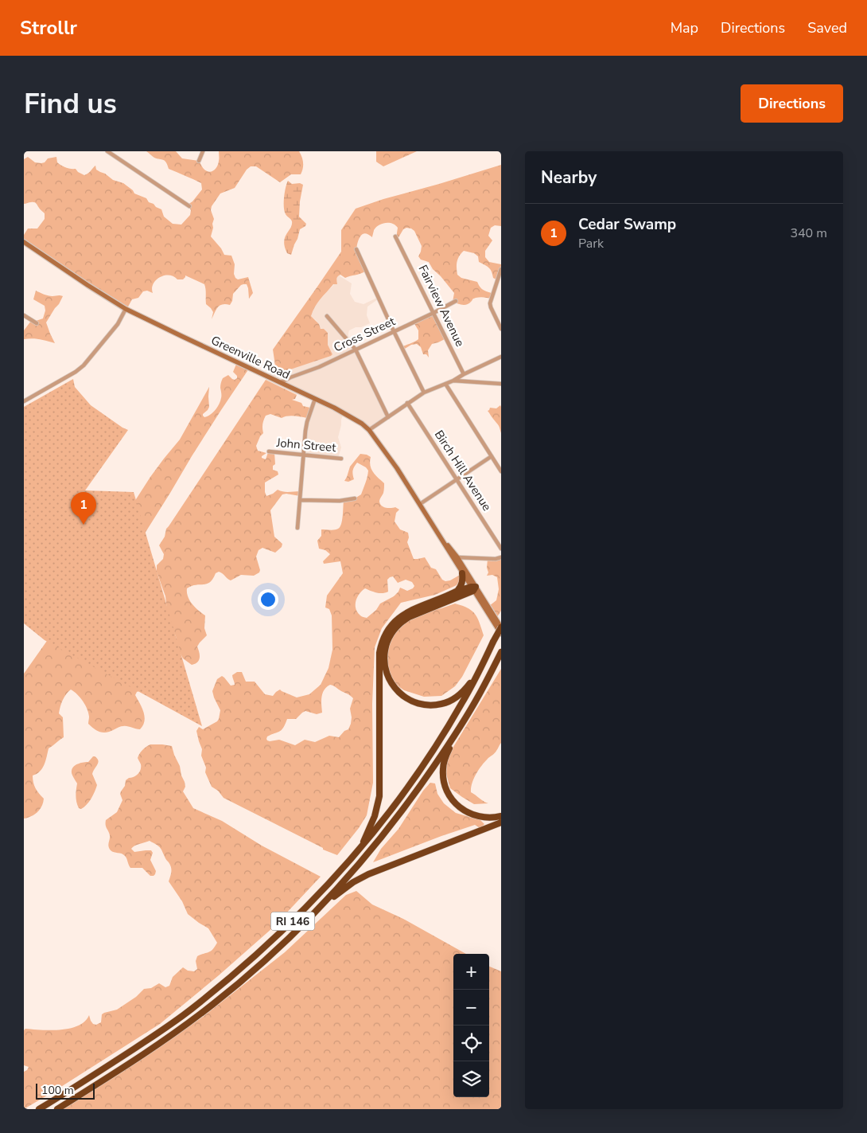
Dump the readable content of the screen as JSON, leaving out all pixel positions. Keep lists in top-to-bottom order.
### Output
{
  "streets": {
    "highway": ["RI 146"],
    "main road": ["Greenville Road"],
    "street": [
      "Fairview Avenue",
      "Cross Street",
      "John Street",
      "Birch Hill Avenue"
    ]
  },
  "crossings": [
    ["Fairview Avenue", "Cross Street"],
    ["Cross Street", "Greenville Road"],
    ["Greenville Road", "RI 146"]
  ],
  "scale_bar": "100 m",
  "page": {
    "header": "Strollr",
    "nav": ["Map", "Directions", "Saved"],
    "buttons": "Directions",
    "title": "Find us",
    "heading": "Nearby",
    "list": [
      {
        "mark": "1",
        "name": "Cedar Swamp",
        "note": "Park",
        "value": "340 m"
      }
    ],
    "pins": "1",
    "map_buttons": ["+", "−"],
    "scale": "100 m"
  }
}
